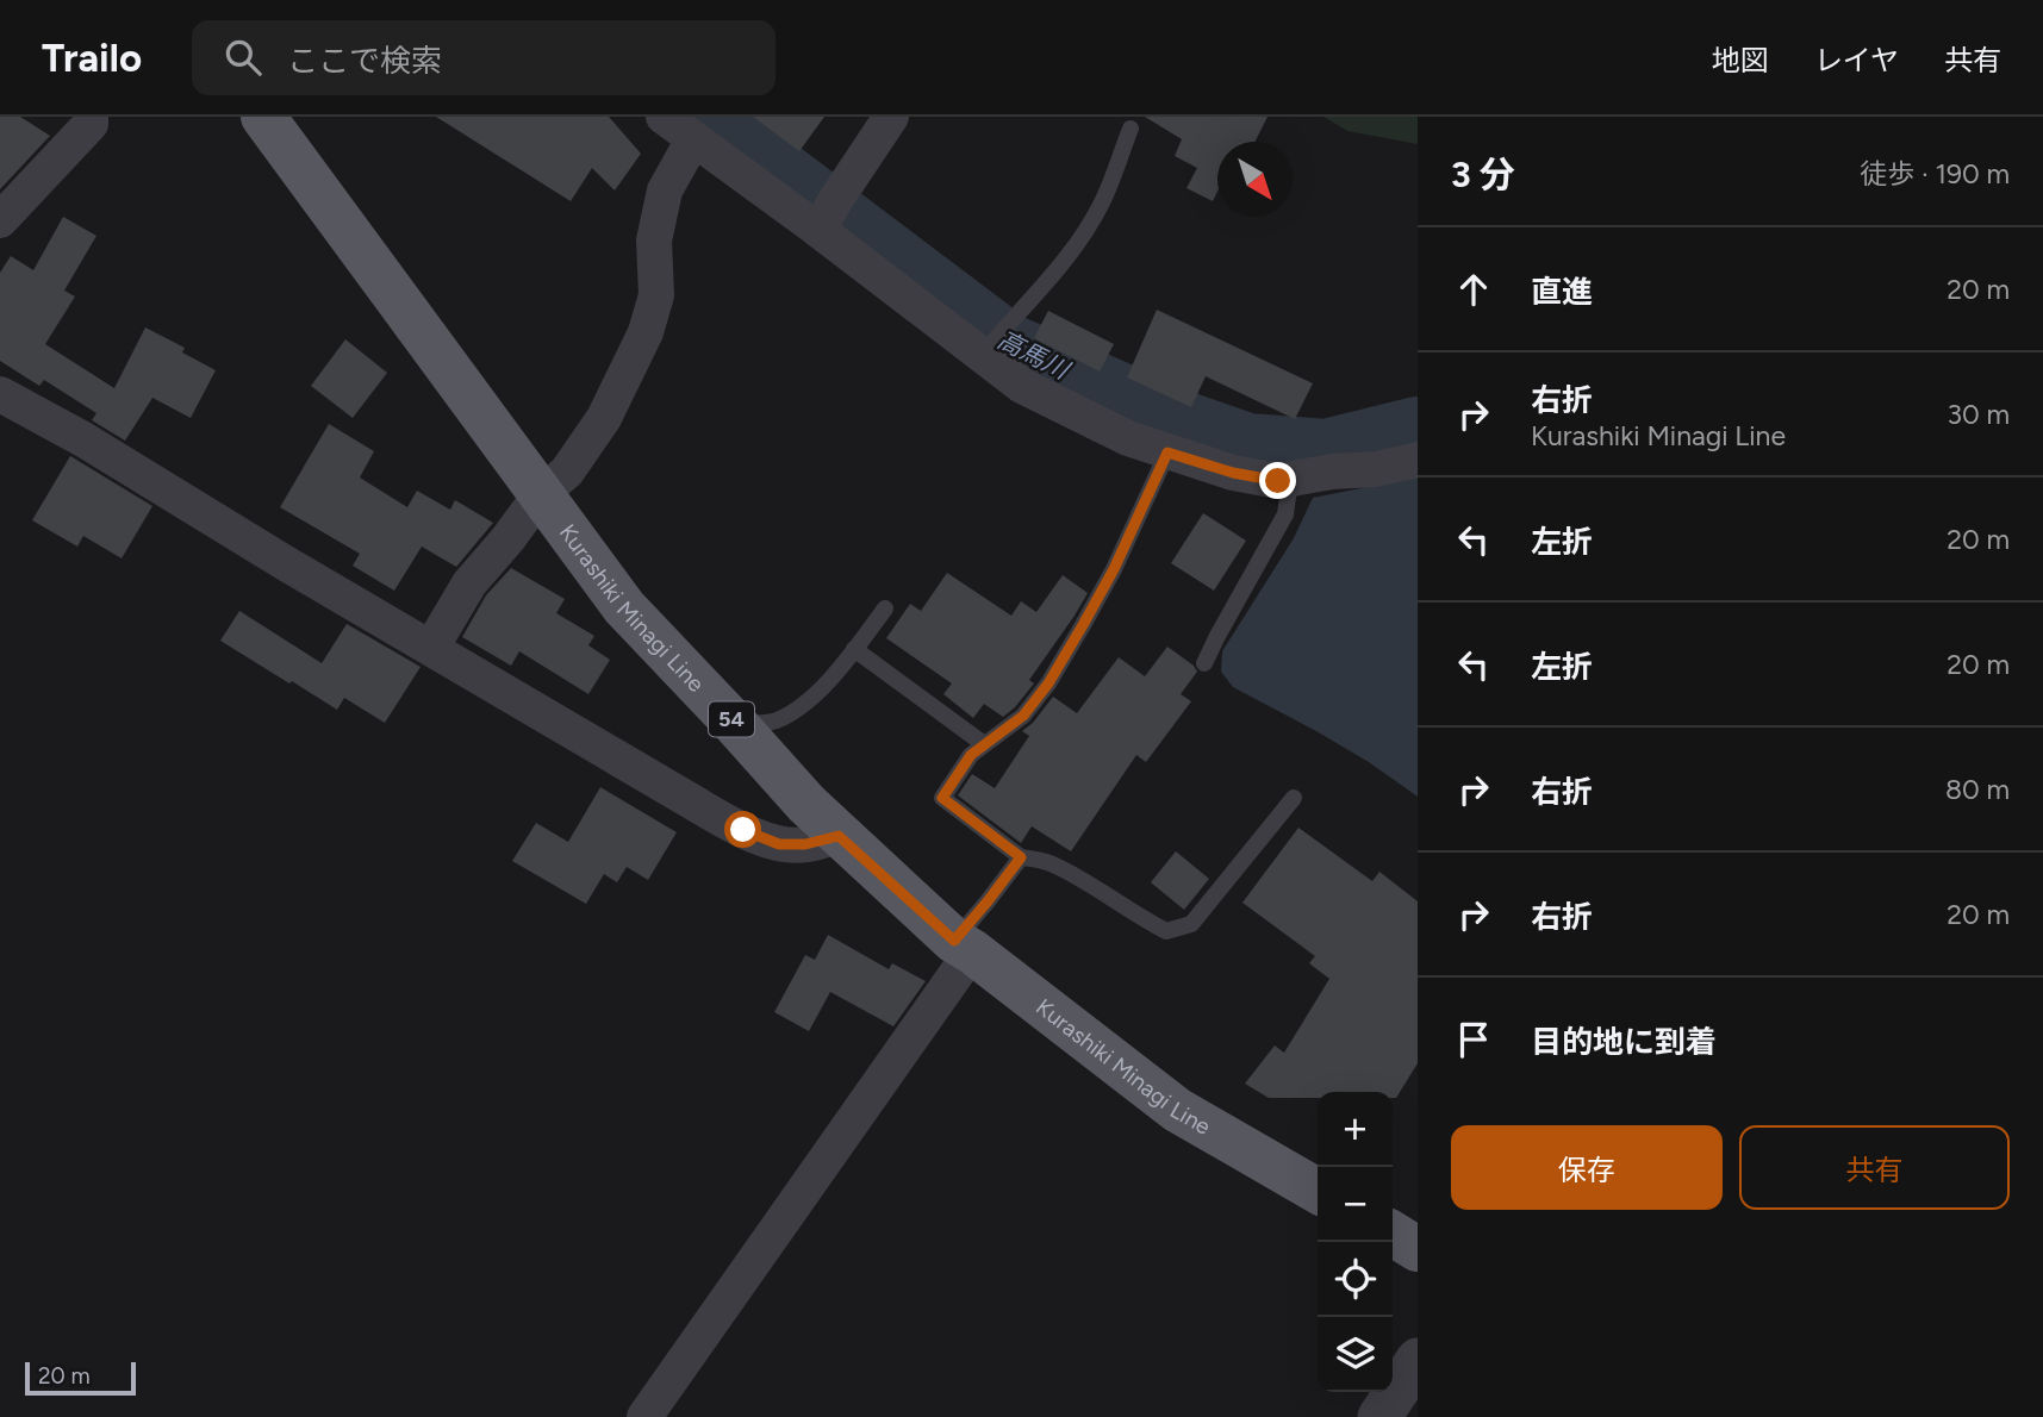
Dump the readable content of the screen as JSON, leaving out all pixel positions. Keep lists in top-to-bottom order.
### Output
{
  "streets": {
    "main road": ["Kurashiki Minagi Line", "54"]
  },
  "water": ["高馬川"],
  "scale_bar": "20 m",
  "north": "bottom right",
  "page": {
    "header": "Trailo",
    "search": "ここで検索",
    "nav": ["地図", "レイヤ", "共有"],
    "heading": ["3 分", "徒歩 · 190 m"],
    "list": [
      ["直進", "20 m"],
      ["右折", "Kurashiki Minagi Line", "30 m"],
      ["左折", "20 m"],
      ["左折", "20 m"],
      ["右折", "80 m"],
      ["右折", "20 m"],
      "目的地に到着"
    ],
    "map_buttons": ["+", "−"],
    "buttons": ["保存", "共有"],
    "scale": "20 m"
  }
}
